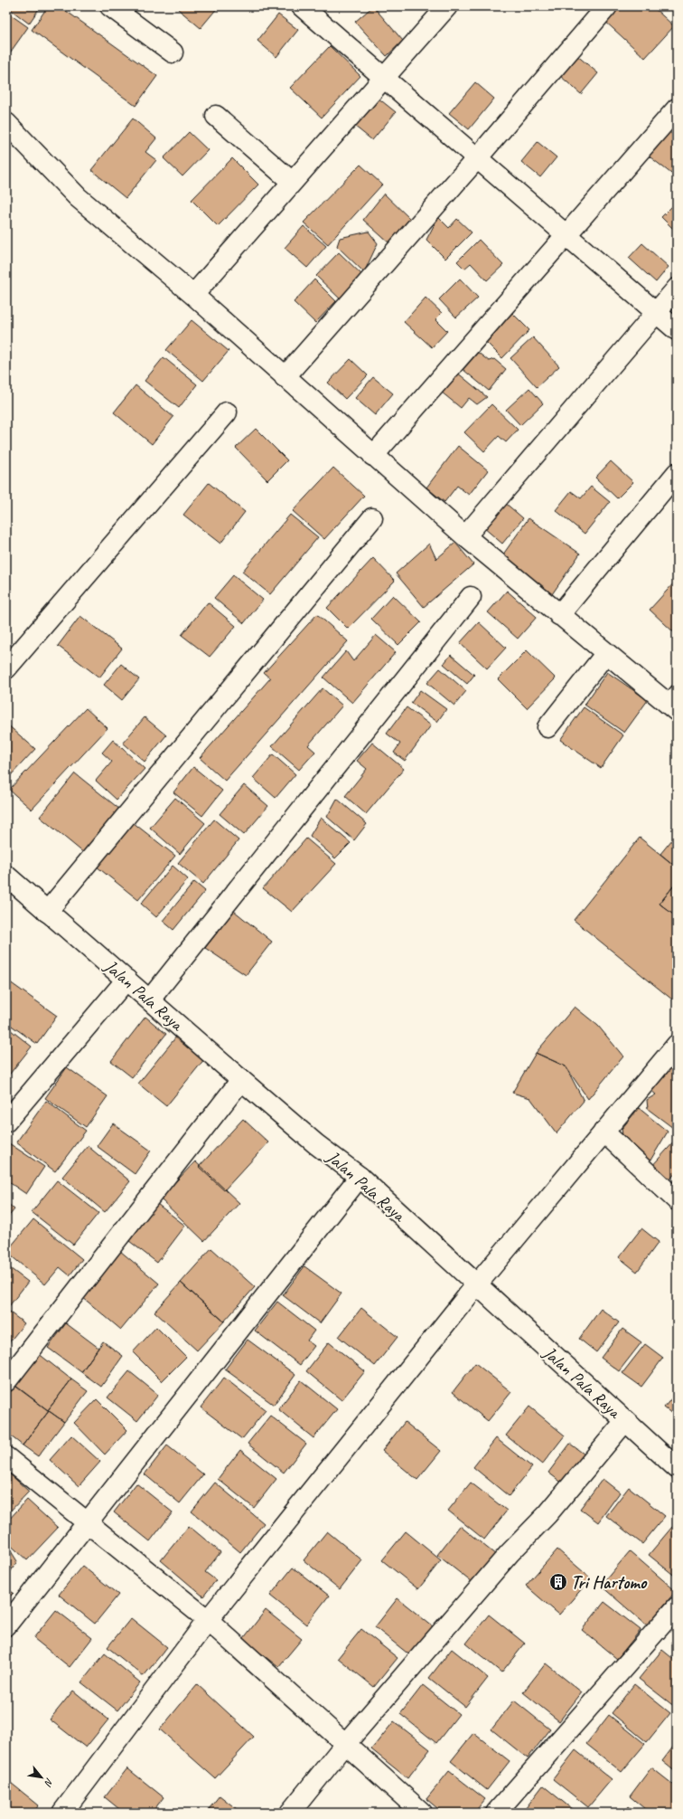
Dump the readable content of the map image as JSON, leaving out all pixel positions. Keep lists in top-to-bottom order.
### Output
{
  "streets": {
    "street": ["Jalan Pala Raya"]
  },
  "places": {
    "building": ["Tri Hartomo"]
  },
  "north": "bottom right"
}
